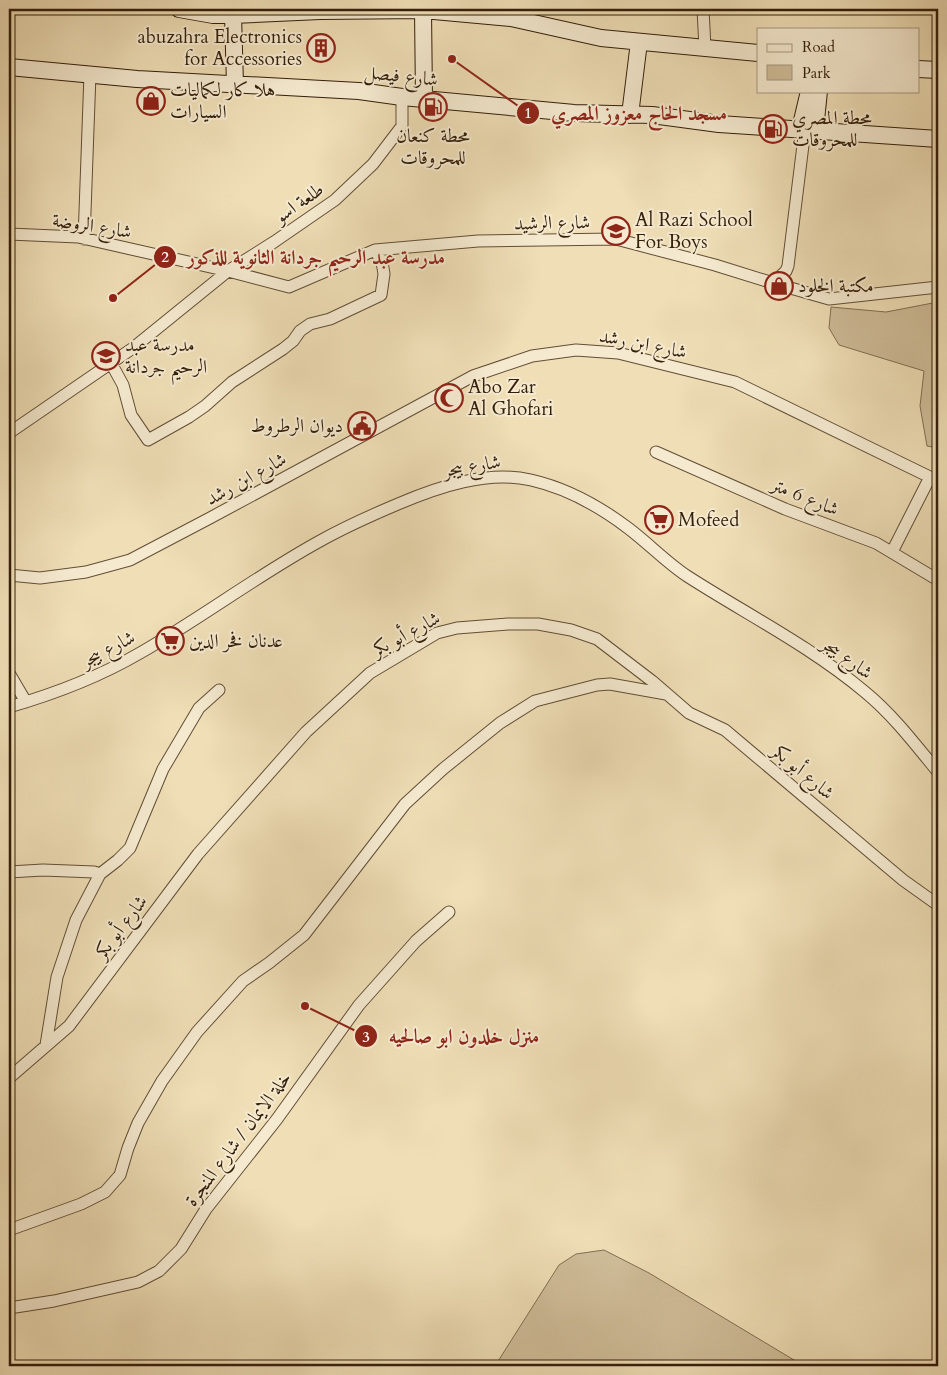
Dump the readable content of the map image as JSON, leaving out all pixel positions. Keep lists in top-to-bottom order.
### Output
{
  "streets": {
    "main road": ["شارع فيصل"],
    "street": [
      "طلعة اسو",
      "شارع الرشيد",
      "شارع الروضة",
      "شارع ابن رشد",
      "شارع بيجر",
      "شارع 6 متر",
      "شارع أبو بكر",
      "خلة الايمان / شارع المنجرة"
    ]
  },
  "crossings": [
    ["شارع فيصل", "طلعة اسو"],
    ["طلعة اسو", "شارع الرشيد"],
    ["طلعة اسو", "شارع الروضة"],
    ["شارع الرشيد", "شارع الروضة"]
  ],
  "places": {
    "building": ["abuzahra Electronics for Accessories"],
    "other": ["مسجد الحاج معزوز المصري", "مدرسة عبد الرحيم جردانة الثانوية للذكور", "منزل خلدون ابو صالحيه"],
    "shop": ["هلا كار لكماليات السيارات", "مكتبة الخلود"],
    "fuel station": ["محطة كنعان للمحروقات", "محطة المصري للمحروقات"],
    "school or university": ["Al Razi School For Boys", "مدرسة عبد الرحيم جردانة"],
    "mosque": ["Abo Zar Al Ghofari"],
    "public building": ["ديوان الرطروط"],
    "supermarket": ["Mofeed", "عدنان فخر الدين"]
  },
  "legend": ["Road", "Park"]
}
